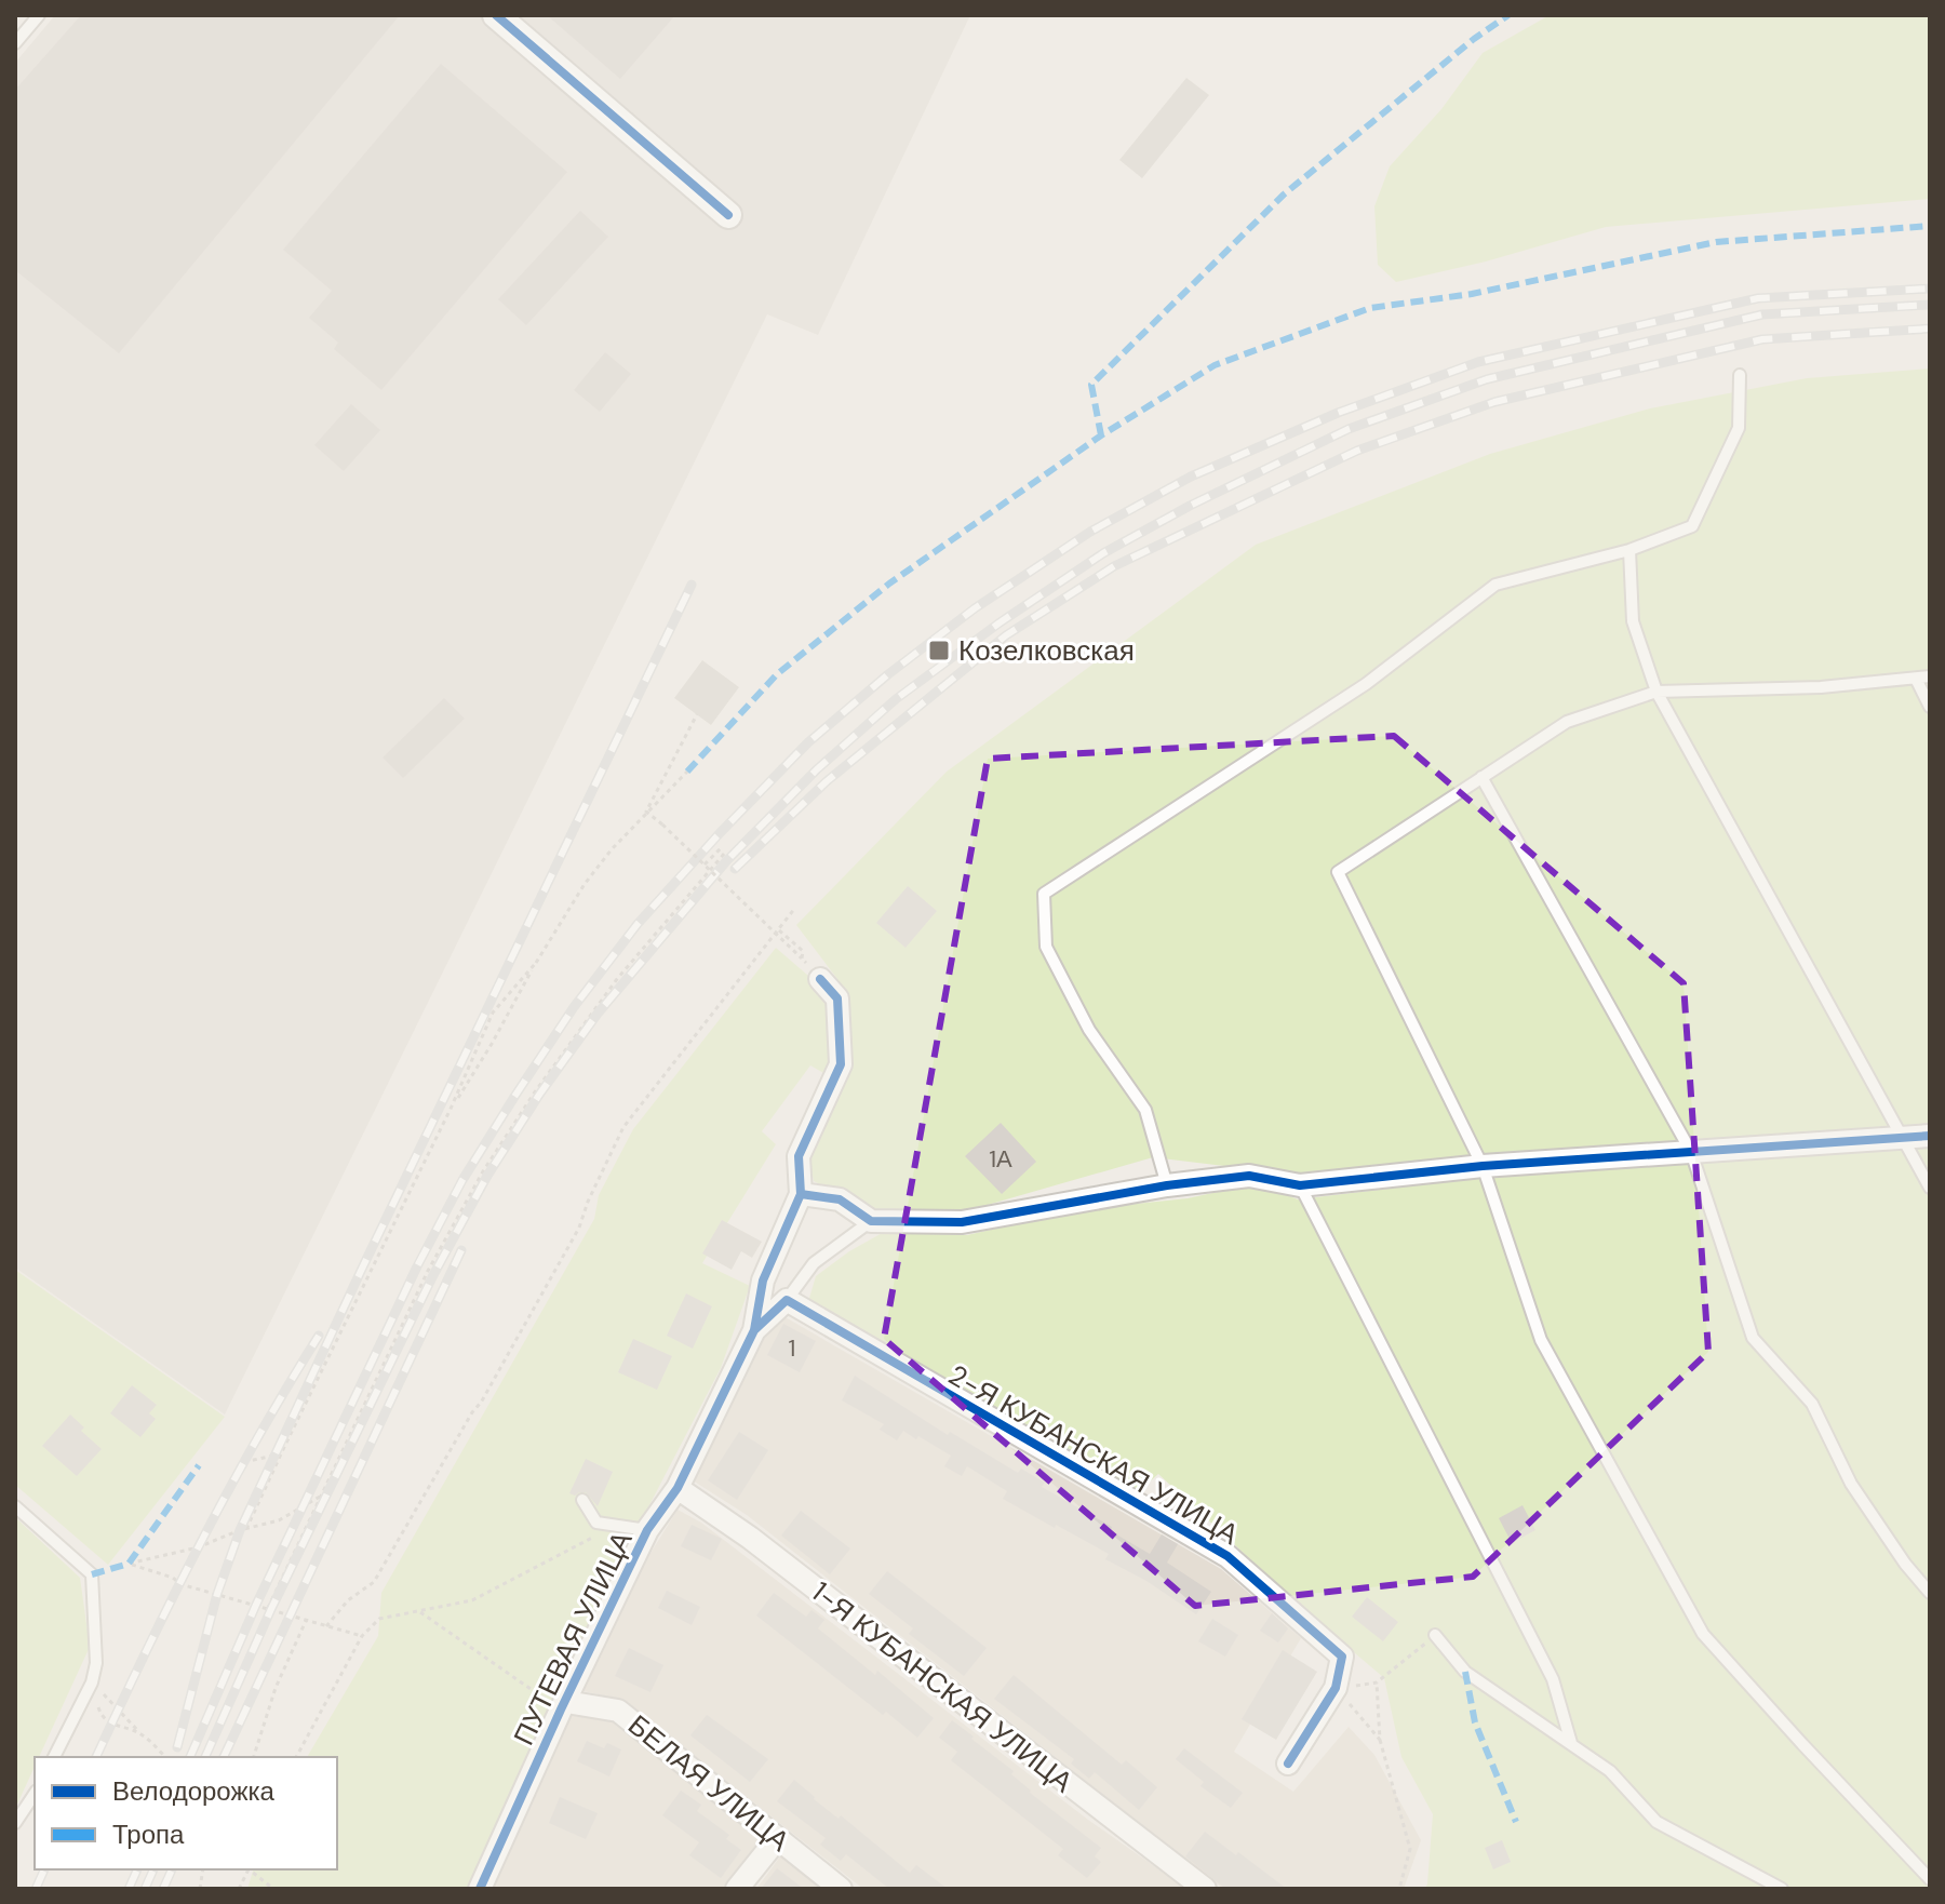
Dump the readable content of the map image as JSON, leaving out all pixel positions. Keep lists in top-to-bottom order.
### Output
{
  "streets": {
    "street": [
      "2-Я КУБАНСКАЯ УЛИЦА",
      "ПУТЕВАЯ УЛИЦА",
      "1-Я КУБАНСКАЯ УЛИЦА",
      "БЕЛАЯ УЛИЦА"
    ]
  },
  "crossings": [
    ["ПУТЕВАЯ УЛИЦА", "1-Я КУБАНСКАЯ УЛИЦА"],
    ["ПУТЕВАЯ УЛИЦА", "БЕЛАЯ УЛИЦА"]
  ],
  "places": {
    "transit": ["Козелковская"]
  },
  "house_numbers": ["1А", "1"],
  "legend": ["Велодорожка", "Тропа"]
}
